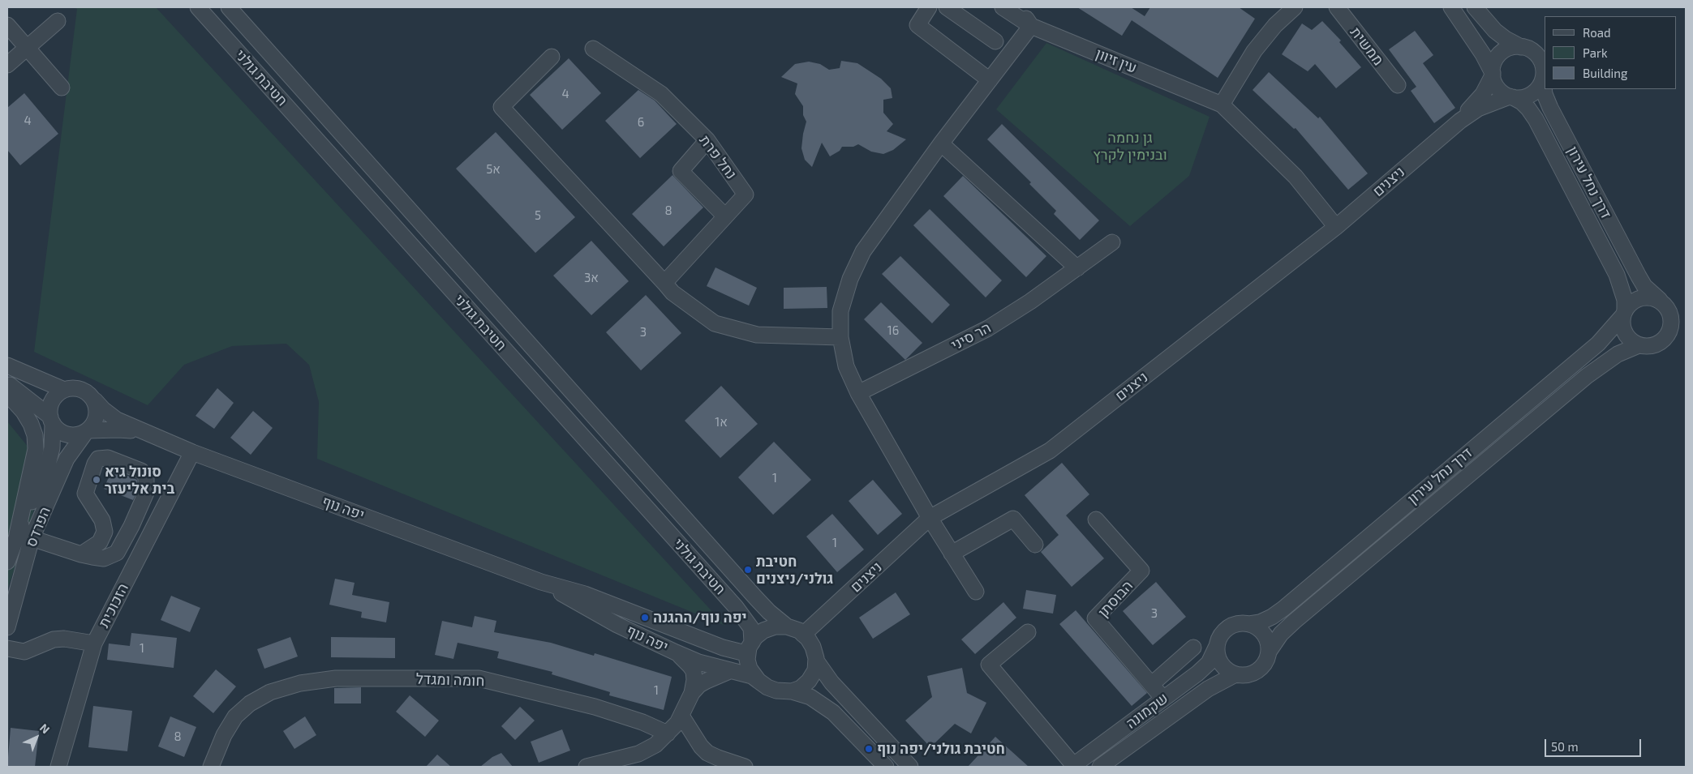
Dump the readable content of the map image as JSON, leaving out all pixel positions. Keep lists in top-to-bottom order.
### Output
{
  "streets": {
    "street": [
      "ממשית",
      "עין זיוון",
      "חטיבת גולני",
      "נחל פרת",
      "ניצנים",
      "דרך נחל עירון",
      "הר סיני",
      "יפה נוף",
      "הפרדס",
      "הבוסתן",
      "הזכוכית",
      "חומה ומגדל",
      "שקמונה"
    ]
  },
  "crossings": [
    ["עין זיוון", "ניצנים"],
    ["חטיבת גולני", "ניצנים"],
    ["חטיבת גולני", "יפה נוף"],
    ["ניצנים", "דרך נחל עירון"],
    ["ניצנים", "יפה נוף"],
    ["דרך נחל עירון", "שקמונה"],
    ["יפה נוף", "הפרדס"],
    ["יפה נוף", "הזכוכית"],
    ["הבוסתן", "שקמונה"]
  ],
  "parks": ["גן נחמה ובנימין לקרץ"],
  "places": [
    "סונול גיא בית אליעזר",
    "חטיבת גולני/ניצנים",
    "יפה נוף/ההגנה",
    "חטיבת גולני/יפה נוף"
  ],
  "house_numbers": [
    "4",
    "4",
    "6",
    "5א",
    "8",
    "5",
    "3א",
    "16",
    "3",
    "1א",
    "1",
    "1",
    "3",
    "1",
    "1",
    "8"
  ],
  "legend": ["Road", "Park", "Building"],
  "scale_bar": "50 m",
  "north": "top right"
}
